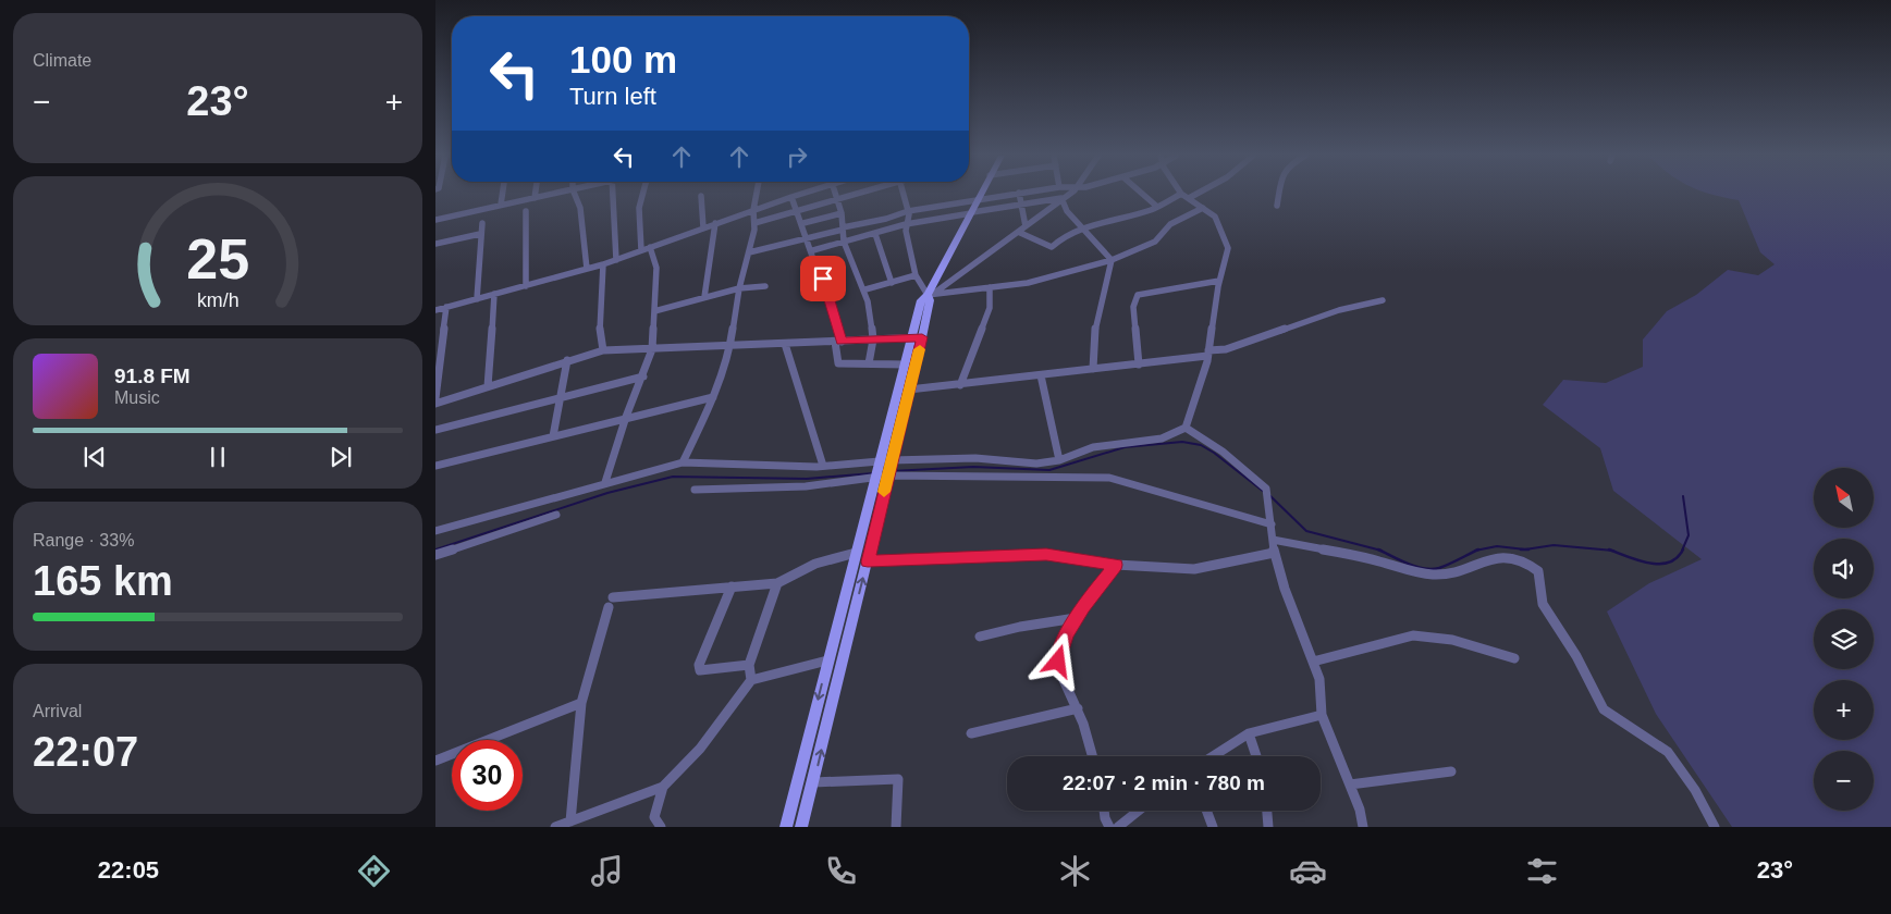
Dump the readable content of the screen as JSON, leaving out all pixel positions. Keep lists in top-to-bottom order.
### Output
{
  "north": "top left",
  "page": {
    "tile": [
      "Climate",
      ["Range · 33%", "165 km"],
      ["Arrival", "22:07"]
    ],
    "turn": ["100 m", "Turn left"],
    "heat": ["−", "23°", "+"],
    "song": ["91.8 FM", "Music"],
    "map_buttons": ["+", "−"],
    "limit": "30",
    "trip": "22:07 · 2 min · 780 m",
    "tabs": ["22:05", "23°"],
    "gauge": ["25", "km/h"]
  }
}
